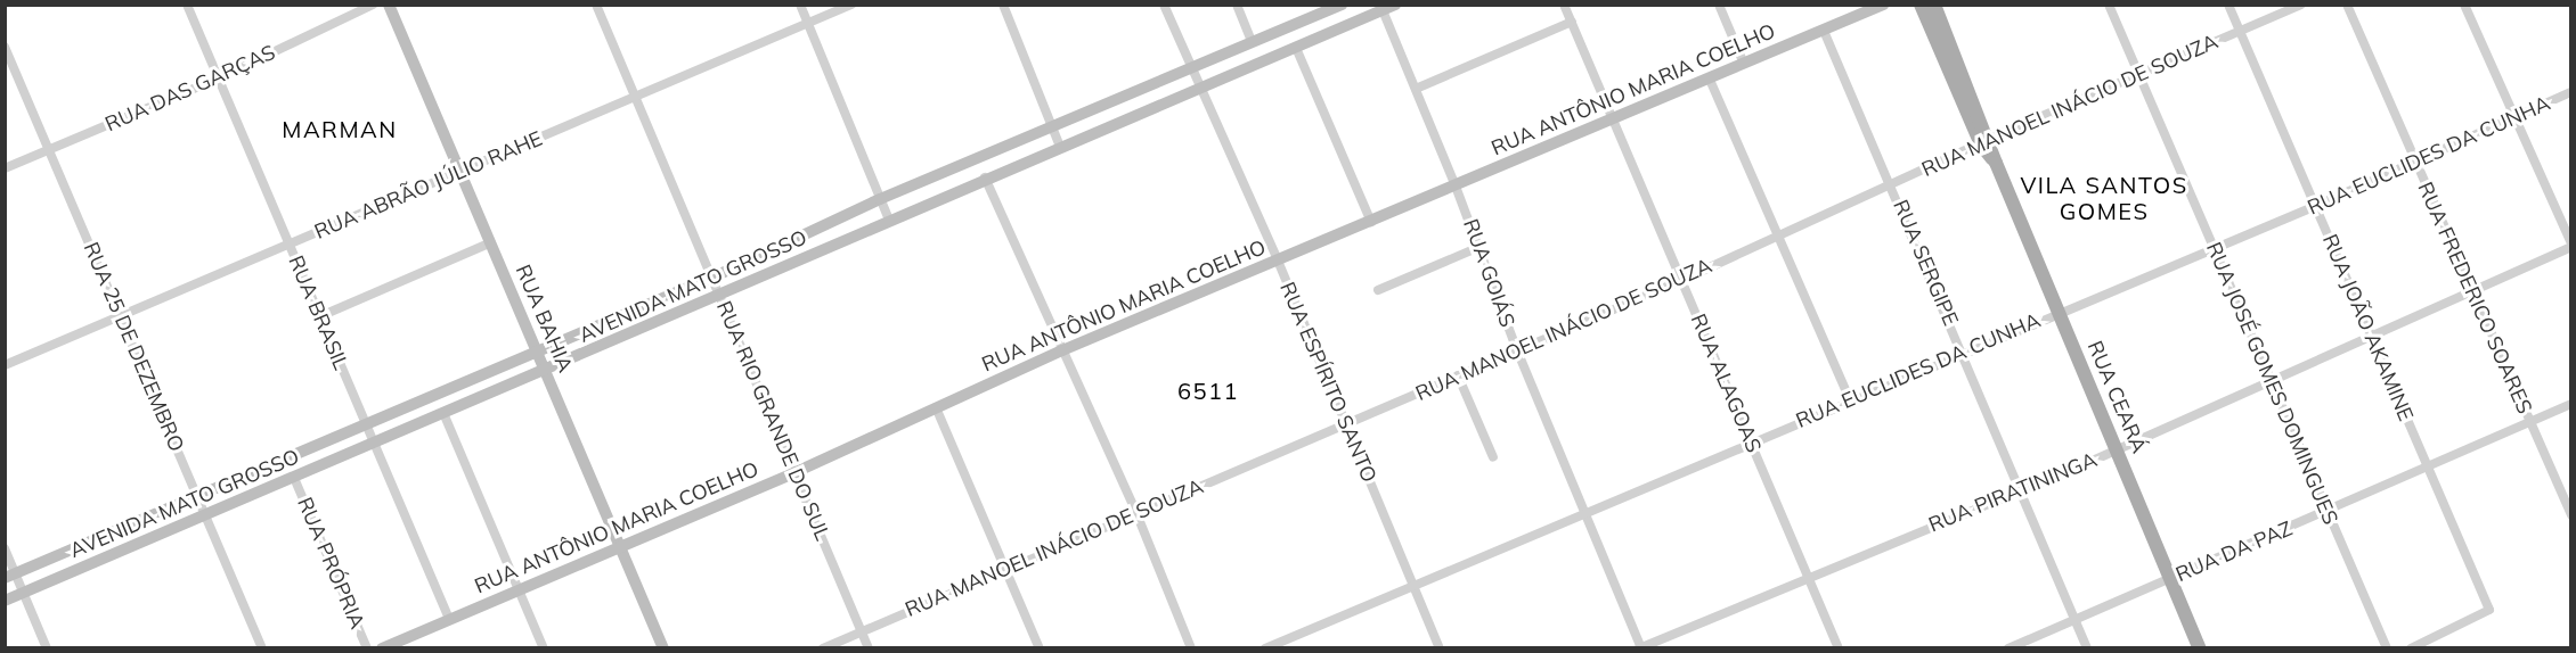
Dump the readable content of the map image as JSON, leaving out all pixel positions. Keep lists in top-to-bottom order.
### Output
{
  "streets": {
    "main road": [
      "RUA ANTÔNIO MARIA COELHO",
      "AVENIDA MATO GROSSO",
      "RUA BAHIA",
      "RUA CEARÁ"
    ],
    "street": [
      "RUA DAS GARÇAS",
      "RUA MANOEL INÁCIO DE SOUZA",
      "RUA EUCLIDES DA CUNHA",
      "RUA ABRÃO JÚLIO RAHE",
      "RUA SERGIPE",
      "RUA GOIÁS",
      "RUA FREDERICO SOARES",
      "RUA BRASIL",
      "RUA JOÃO AKAMINE",
      "RUA 25 DE DEZEMBRO",
      "RUA ESPÍRITO SANTO",
      "RUA ALAGOAS",
      "RUA JOSÉ GOMES DOMINGUES",
      "RUA RIO GRANDE DO SUL",
      "RUA PIRATININGA",
      "RUA DA PAZ",
      "RUA PRÓPRIA"
    ]
  },
  "crossings": [
    ["RUA DAS GARÇAS", "RUA BRASIL"],
    ["RUA DAS GARÇAS", "RUA 25 DE DEZEMBRO"],
    ["RUA ANTÔNIO MARIA COELHO", "RUA SERGIPE"],
    ["RUA ANTÔNIO MARIA COELHO", "RUA GOIÁS"],
    ["RUA ANTÔNIO MARIA COELHO", "RUA BRASIL"],
    ["RUA ANTÔNIO MARIA COELHO", "RUA BAHIA"],
    ["RUA ANTÔNIO MARIA COELHO", "RUA ESPÍRITO SANTO"],
    ["RUA ANTÔNIO MARIA COELHO", "RUA ALAGOAS"],
    ["RUA ANTÔNIO MARIA COELHO", "RUA RIO GRANDE DO SUL"],
    ["RUA MANOEL INÁCIO DE SOUZA", "RUA SERGIPE"],
    ["RUA MANOEL INÁCIO DE SOUZA", "RUA GOIÁS"],
    ["RUA MANOEL INÁCIO DE SOUZA", "RUA JOÃO AKAMINE"],
    ["RUA MANOEL INÁCIO DE SOUZA", "RUA ESPÍRITO SANTO"],
    ["RUA MANOEL INÁCIO DE SOUZA", "RUA ALAGOAS"],
    ["RUA MANOEL INÁCIO DE SOUZA", "RUA JOSÉ GOMES DOMINGUES"],
    ["RUA MANOEL INÁCIO DE SOUZA", "RUA CEARÁ"],
    ["RUA MANOEL INÁCIO DE SOUZA", "RUA RIO GRANDE DO SUL"],
    ["RUA EUCLIDES DA CUNHA", "RUA SERGIPE"],
    ["RUA EUCLIDES DA CUNHA", "RUA GOIÁS"],
    ["RUA EUCLIDES DA CUNHA", "RUA FREDERICO SOARES"],
    ["RUA EUCLIDES DA CUNHA", "RUA JOÃO AKAMINE"],
    ["RUA EUCLIDES DA CUNHA", "RUA ESPÍRITO SANTO"],
    ["RUA EUCLIDES DA CUNHA", "RUA ALAGOAS"],
    ["RUA EUCLIDES DA CUNHA", "RUA JOSÉ GOMES DOMINGUES"],
    ["RUA EUCLIDES DA CUNHA", "RUA CEARÁ"],
    ["RUA ABRÃO JÚLIO RAHE", "RUA BRASIL"],
    ["RUA ABRÃO JÚLIO RAHE", "RUA BAHIA"],
    ["RUA ABRÃO JÚLIO RAHE", "RUA 25 DE DEZEMBRO"],
    ["RUA ABRÃO JÚLIO RAHE", "RUA RIO GRANDE DO SUL"],
    ["RUA SERGIPE", "RUA PIRATININGA"],
    ["RUA SERGIPE", "RUA DA PAZ"],
    ["RUA GOIÁS", "AVENIDA MATO GROSSO"],
    ["RUA GOIÁS", "RUA PIRATININGA"],
    ["AVENIDA MATO GROSSO", "RUA BRASIL"],
    ["AVENIDA MATO GROSSO", "RUA BAHIA"],
    ["AVENIDA MATO GROSSO", "RUA 25 DE DEZEMBRO"],
    ["AVENIDA MATO GROSSO", "RUA ESPÍRITO SANTO"],
    ["AVENIDA MATO GROSSO", "RUA RIO GRANDE DO SUL"],
    ["AVENIDA MATO GROSSO", "RUA PRÓPRIA"],
    ["RUA FREDERICO SOARES", "RUA PIRATININGA"],
    ["RUA FREDERICO SOARES", "RUA DA PAZ"],
    ["RUA JOÃO AKAMINE", "RUA PIRATININGA"],
    ["RUA JOÃO AKAMINE", "RUA DA PAZ"],
    ["RUA ALAGOAS", "RUA PIRATININGA"],
    ["RUA JOSÉ GOMES DOMINGUES", "RUA PIRATININGA"],
    ["RUA JOSÉ GOMES DOMINGUES", "RUA DA PAZ"],
    ["RUA CEARÁ", "RUA PIRATININGA"],
    ["RUA CEARÁ", "RUA DA PAZ"]
  ],
  "districts": ["MARMAN", "VILA SANTOS GOMES", "6511"]
}
